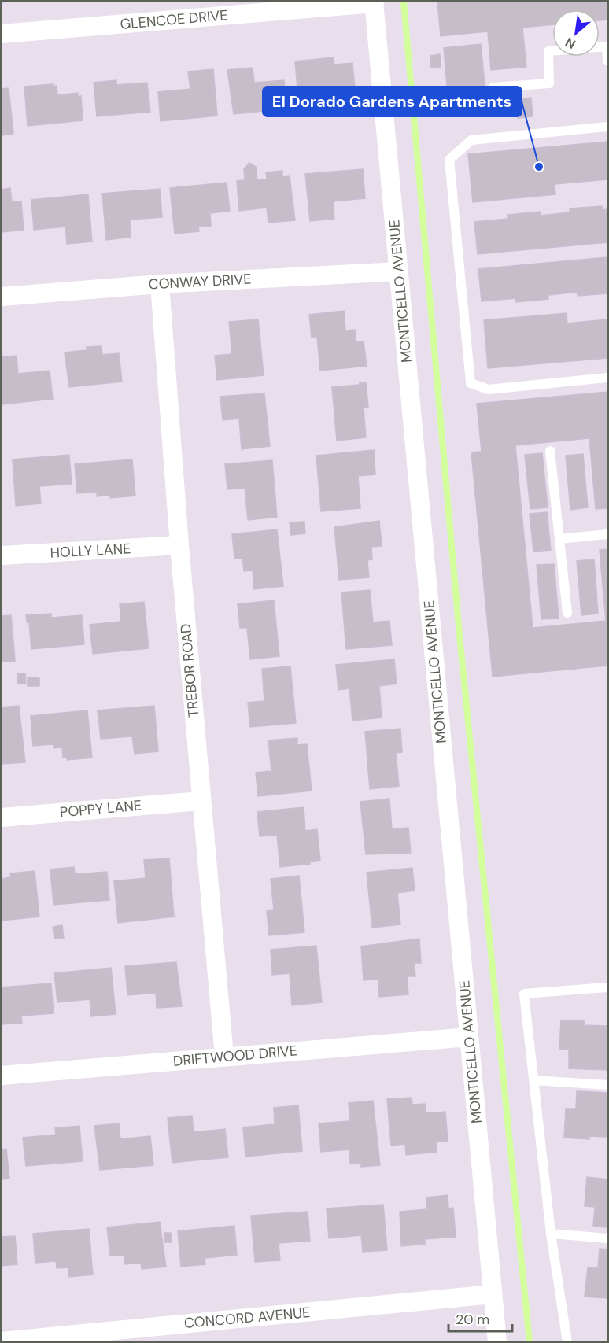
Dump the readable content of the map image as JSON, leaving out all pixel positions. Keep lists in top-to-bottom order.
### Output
{
  "streets": {
    "street": [
      "GLENCOE DRIVE",
      "CONWAY DRIVE",
      "MONTICELLO AVENUE",
      "HOLLY LANE",
      "TREBOR ROAD",
      "POPPY LANE",
      "DRIFTWOOD DRIVE",
      "CONCORD AVENUE"
    ]
  },
  "crossings": [
    ["GLENCOE DRIVE", "MONTICELLO AVENUE"],
    ["CONWAY DRIVE", "MONTICELLO AVENUE"],
    ["CONWAY DRIVE", "TREBOR ROAD"],
    ["MONTICELLO AVENUE", "DRIFTWOOD DRIVE"],
    ["MONTICELLO AVENUE", "CONCORD AVENUE"],
    ["HOLLY LANE", "TREBOR ROAD"],
    ["TREBOR ROAD", "POPPY LANE"],
    ["TREBOR ROAD", "DRIFTWOOD DRIVE"]
  ],
  "places": ["El Dorado Gardens Apartments"],
  "scale_bar": "20 m",
  "north": "bottom left"
}
